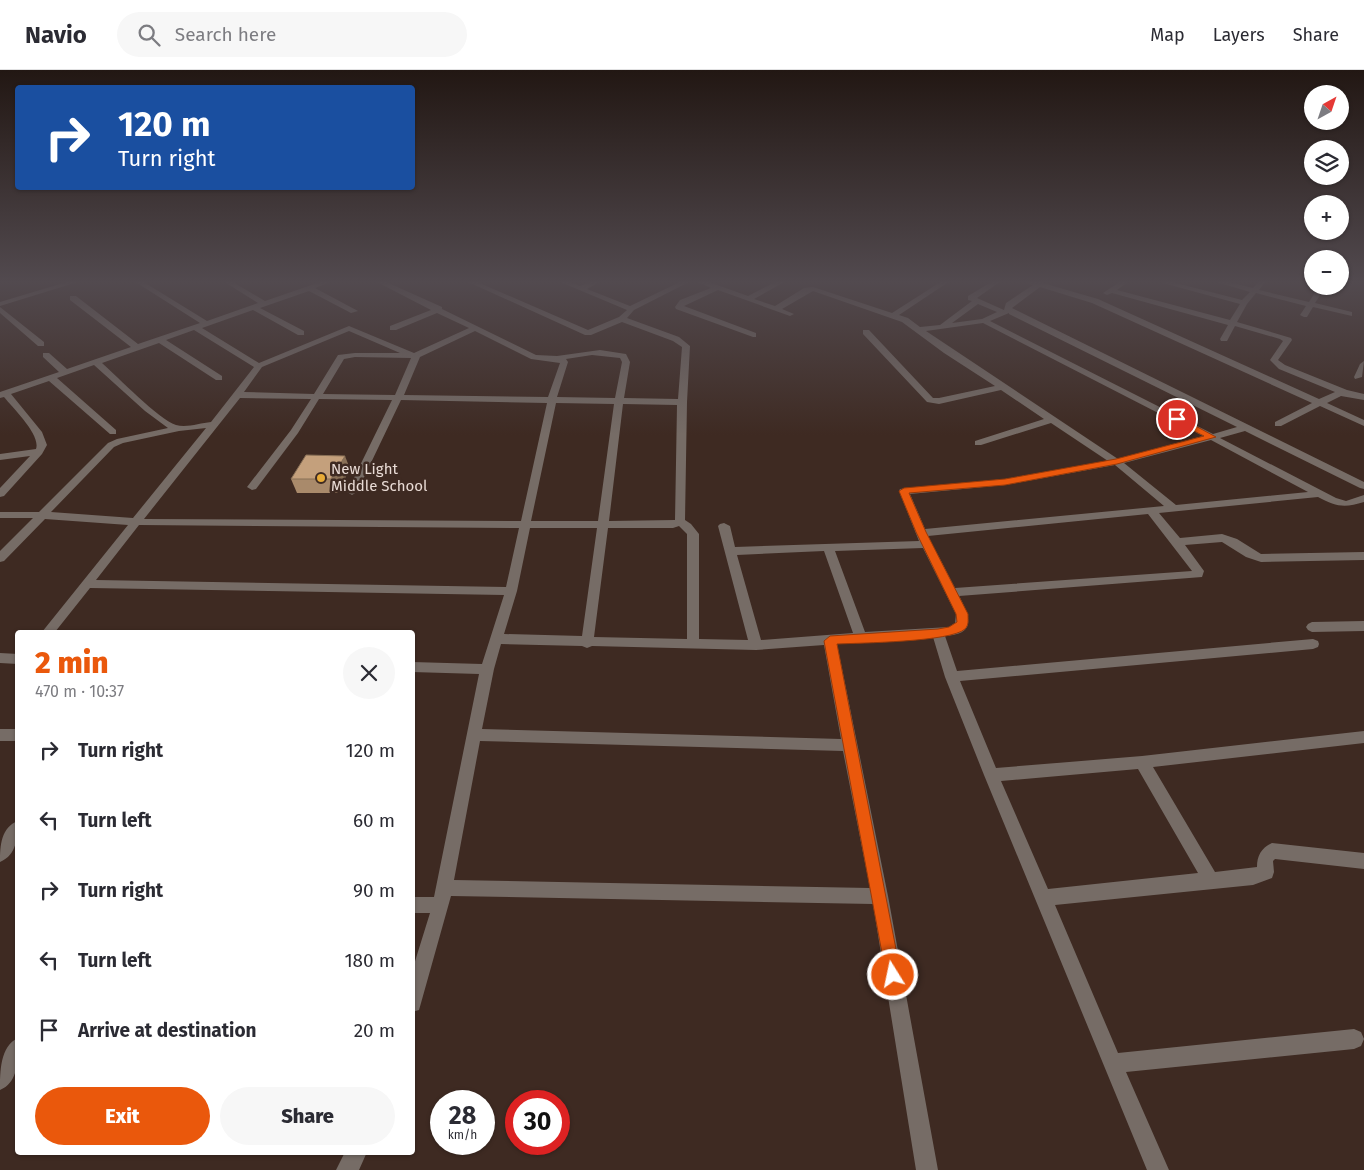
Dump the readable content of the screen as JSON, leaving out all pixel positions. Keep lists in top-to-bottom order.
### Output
{
  "places": ["New Light Middle School"],
  "north": "top right",
  "page": {
    "header": "Navio",
    "search": "Search here",
    "nav": ["Map", "Layers", "Share"],
    "map_buttons": ["+", "−"],
    "turn": ["120 m", "Turn right"],
    "heading": ["2 min", "470 m · 10:37"],
    "list": [
      {
        "name": "Turn right",
        "value": "120 m"
      },
      {
        "name": "Turn left",
        "value": "60 m"
      },
      {
        "name": "Turn right",
        "value": "90 m"
      },
      {
        "name": "Turn left",
        "value": "180 m"
      },
      {
        "name": "Arrive at destination",
        "value": "20 m"
      }
    ],
    "buttons": ["Exit", "Share"],
    "speed": "28 km/h",
    "limit": "30"
  }
}
